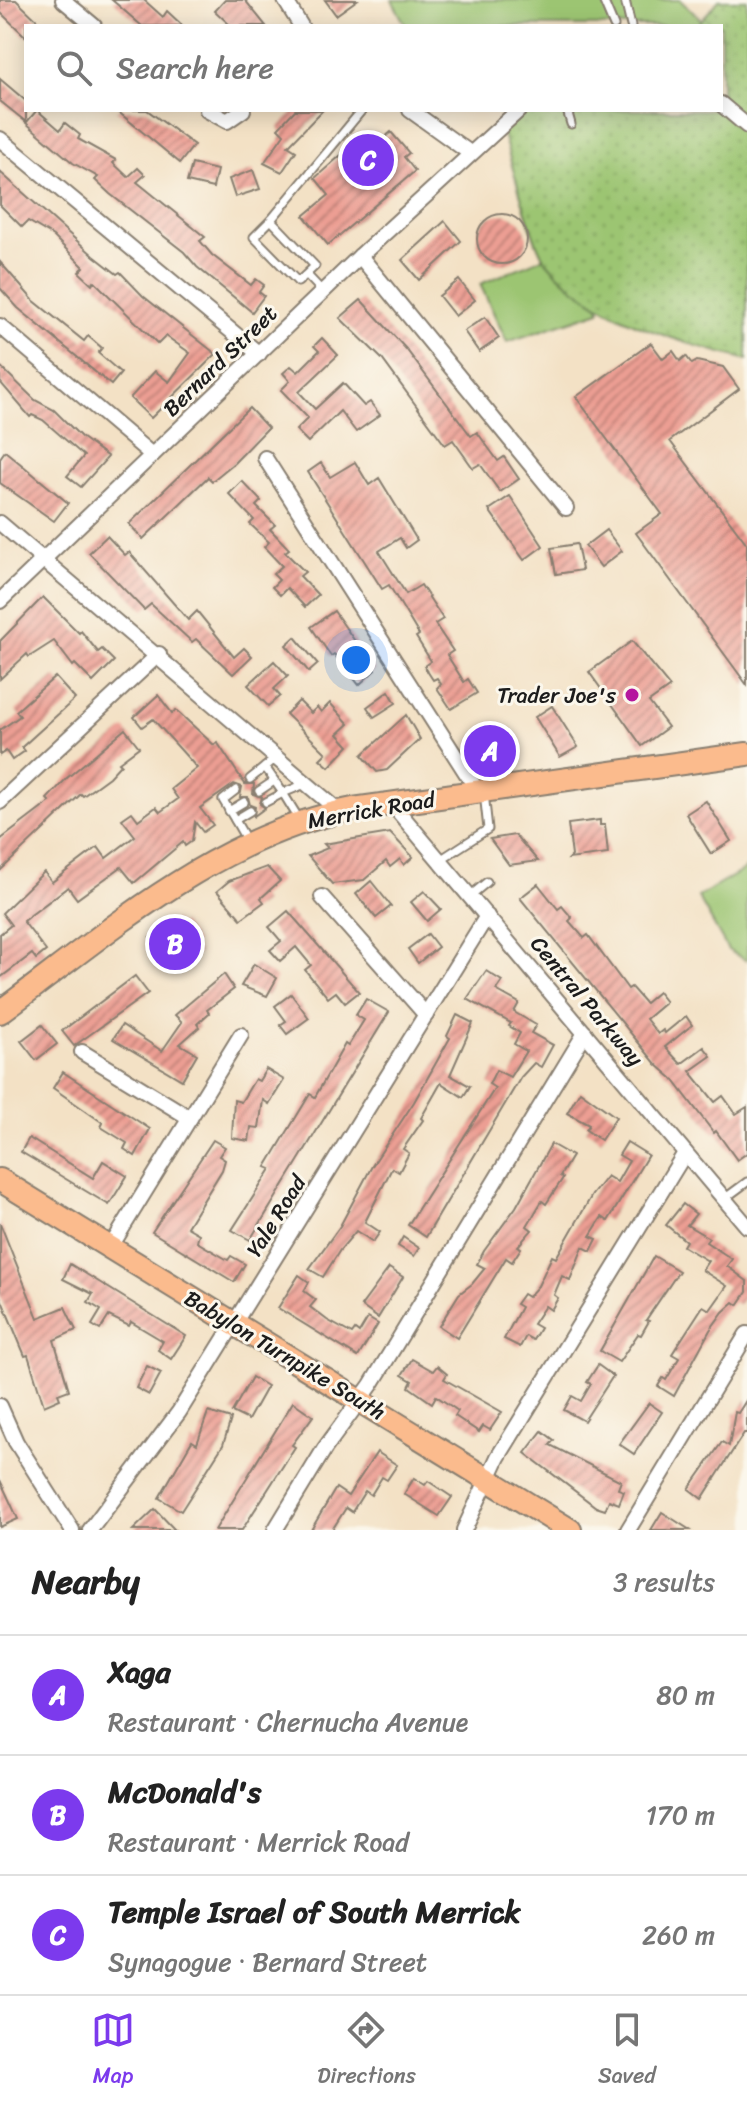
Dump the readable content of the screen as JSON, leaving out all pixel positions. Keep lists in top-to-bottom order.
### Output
{
  "streets": {
    "main road": ["Merrick Road", "Babylon Turnpike South"],
    "street": ["Bernard Street", "Central Parkway", "Yale Road"]
  },
  "crossings": [
    ["Merrick Road", "Central Parkway"],
    ["Central Parkway", "Yale Road"],
    ["Yale Road", "Babylon Turnpike South"]
  ],
  "places": ["Trader Joe's"],
  "page": {
    "search": "Search here",
    "pins": ["C", "A", "B"],
    "heading": ["Nearby", "3 results"],
    "list": [
      {
        "mark": "A",
        "name": "Xaga",
        "note": "Restaurant · Chernucha Avenue",
        "value": "80 m"
      },
      {
        "mark": "B",
        "name": "McDonald's",
        "note": "Restaurant · Merrick Road",
        "value": "170 m"
      },
      {
        "mark": "C",
        "name": "Temple Israel of South Merrick",
        "note": "Synagogue · Bernard Street",
        "value": "260 m"
      }
    ],
    "nav": ["Map", "Directions", "Saved"]
  }
}
